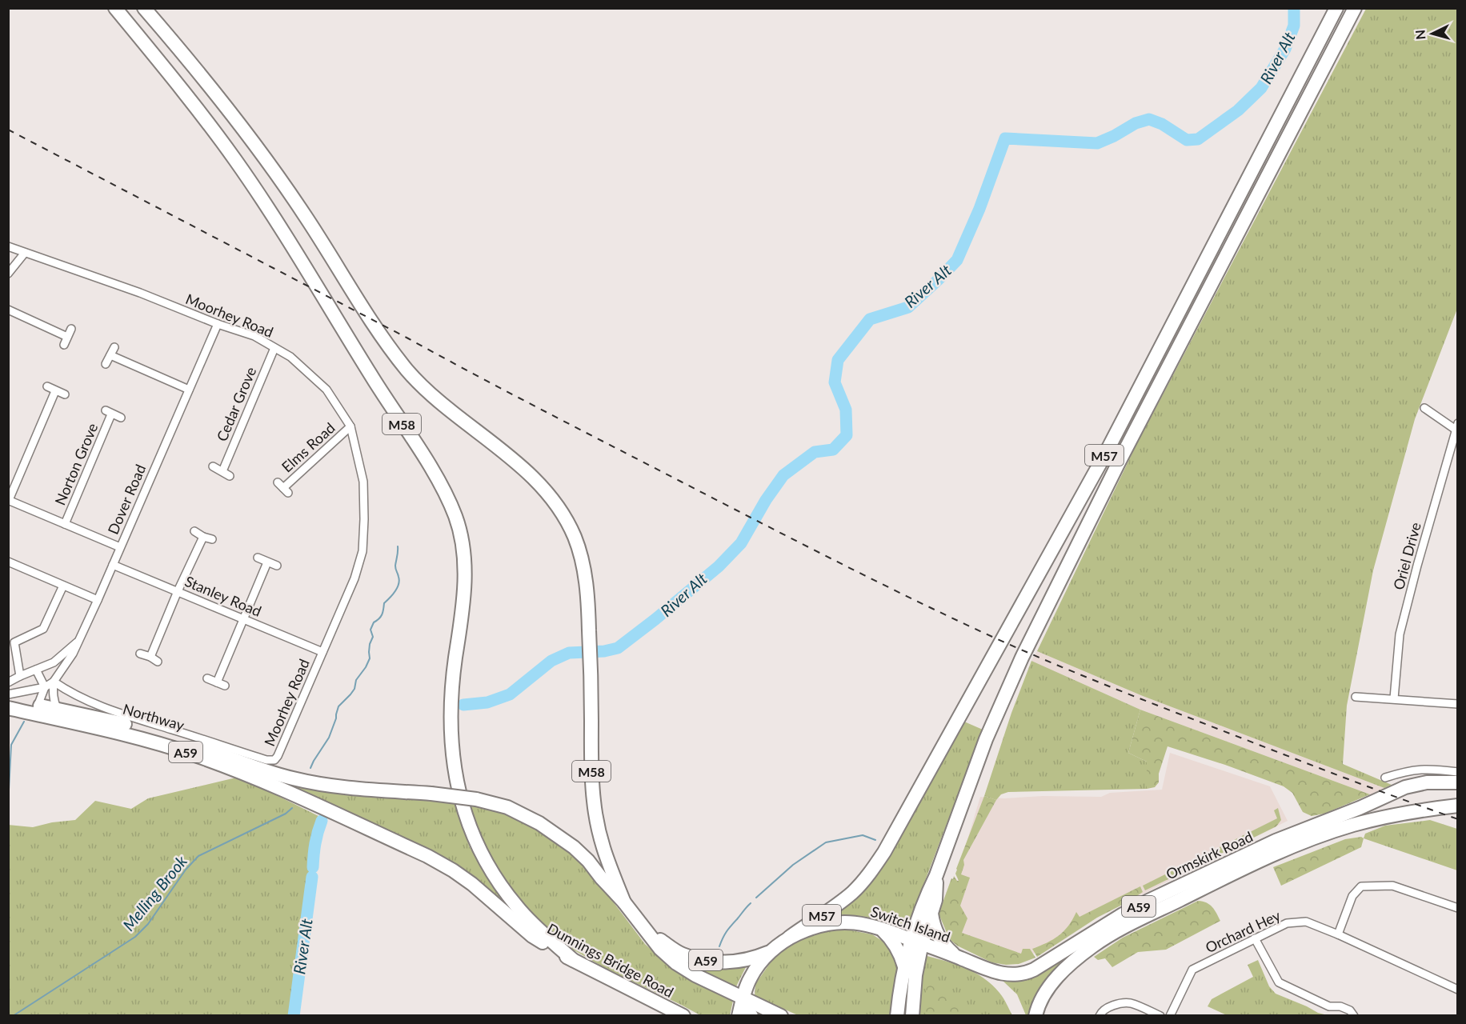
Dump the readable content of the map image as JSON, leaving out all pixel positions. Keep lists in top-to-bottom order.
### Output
{
  "streets": {
    "highway": [
      "M58",
      "M57",
      "Northway",
      "A59",
      "Ormskirk Road",
      "Switch Island",
      "Dunnings Bridge Road"
    ],
    "street": [
      "Moorhey Road",
      "Cedar Grove",
      "Elms Road",
      "Norton Grove",
      "Dover Road",
      "Oriel Drive",
      "Stanley Road",
      "Orchard Hey"
    ]
  },
  "crossings": [
    ["Moorhey Road", "Cedar Grove"],
    ["Moorhey Road", "Elms Road"],
    ["Moorhey Road", "Dover Road"],
    ["Moorhey Road", "Stanley Road"],
    ["Moorhey Road", "Northway"],
    ["M58", "Dunnings Bridge Road"],
    ["M57", "Switch Island"],
    ["Dover Road", "Stanley Road"],
    ["Dover Road", "Northway"],
    ["Northway", "Dunnings Bridge Road"],
    ["A59", "Switch Island"],
    ["A59", "Dunnings Bridge Road"],
    ["Ormskirk Road", "Switch Island"],
    ["Switch Island", "Dunnings Bridge Road"]
  ],
  "water": ["River Alt", "Melling Brook"],
  "north": "left"
}
